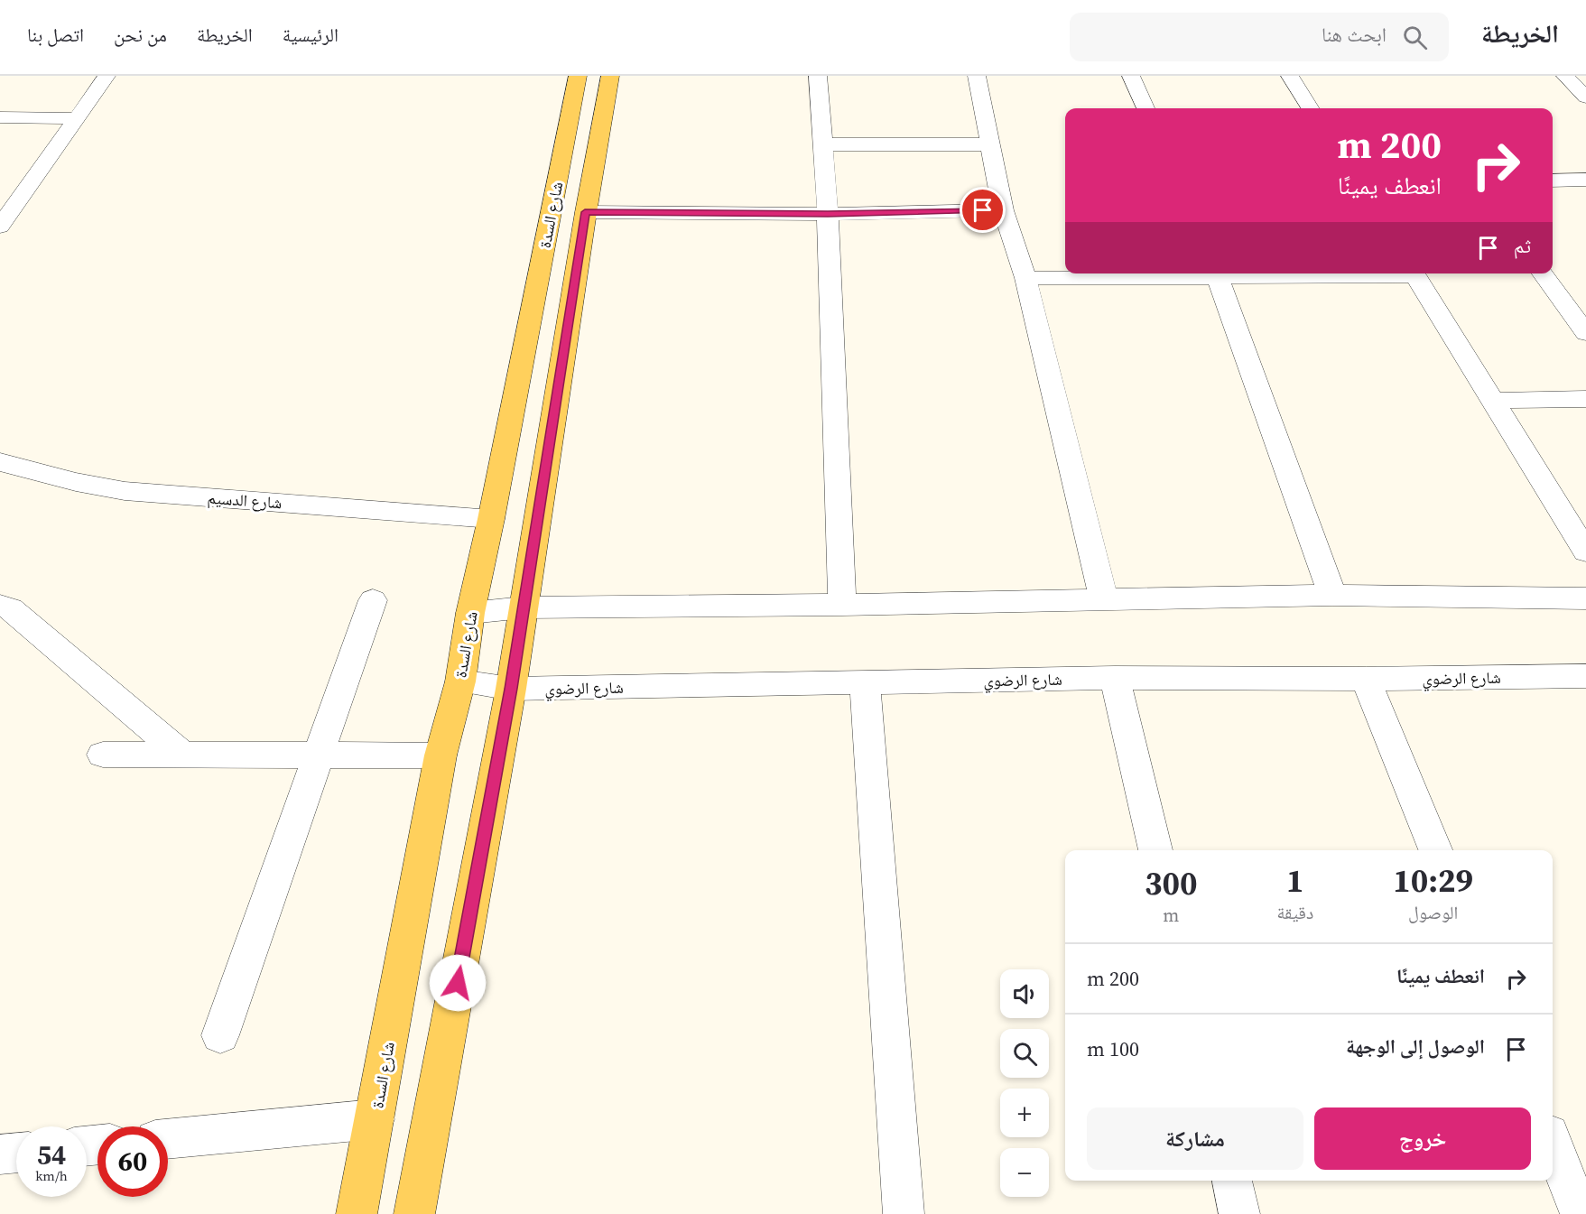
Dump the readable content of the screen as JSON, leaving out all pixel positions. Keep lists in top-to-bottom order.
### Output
{
  "streets": {
    "main road": ["شارع السدة"],
    "street": ["شارع الدسيم", "شارع الرضوي"]
  },
  "crossings": [
    ["شارع السدة", "شارع الدسيم"],
    ["شارع السدة", "شارع الرضوي"]
  ],
  "page": {
    "header": "الخريطة",
    "search": "ابحث هنا",
    "nav": [
      "الرئيسية",
      "الخريطة",
      "من نحن",
      "اتصل بنا"
    ],
    "turn": ["200 m", "انعطف يمينًا"],
    "then": "ثم",
    "eta": [
      "10:29",
      "الوصول",
      "1",
      "دقيقة",
      "300",
      "m"
    ],
    "list": [
      {
        "name": "انعطف يمينًا",
        "value": "200 m"
      },
      {
        "name": "الوصول إلى الوجهة",
        "value": "100 m"
      }
    ],
    "map_buttons": ["+", "−"],
    "buttons": ["خروج", "مشاركة"],
    "speed": "54 km/h",
    "limit": "60"
  }
}
